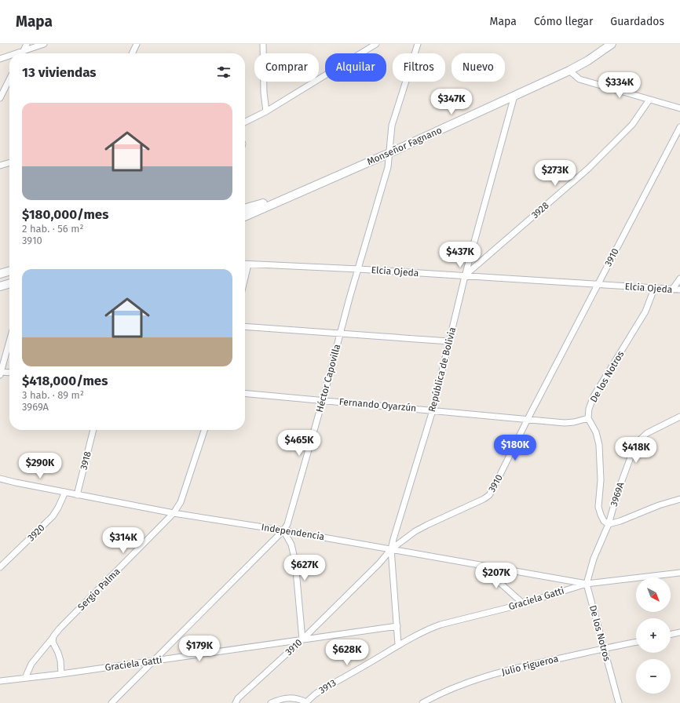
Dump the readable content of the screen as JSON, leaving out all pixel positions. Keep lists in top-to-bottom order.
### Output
{
  "streets": {
    "street": [
      "Monseñor Fagnano",
      "3928",
      "3910",
      "Elcia Ojeda",
      "República de Bolivia",
      "De los Notros",
      "Héctor Capovilla",
      "Fernando Oyarzún",
      "3918",
      "3969A",
      "Independencia",
      "3920",
      "Sergio Palma",
      "Graciela Gatti",
      "Julio Figueroa",
      "3913"
    ]
  },
  "crossings": [
    ["Monseñor Fagnano", "República de Bolivia"],
    ["Monseñor Fagnano", "Héctor Capovilla"],
    ["3928", "Elcia Ojeda"],
    ["3928", "República de Bolivia"],
    ["3910", "Elcia Ojeda"],
    ["3910", "República de Bolivia"],
    ["3910", "Fernando Oyarzún"],
    ["3910", "Independencia"],
    ["3910", "Graciela Gatti"],
    ["Elcia Ojeda", "República de Bolivia"],
    ["Elcia Ojeda", "De los Notros"],
    ["Elcia Ojeda", "Héctor Capovilla"],
    ["República de Bolivia", "Fernando Oyarzún"],
    ["República de Bolivia", "Independencia"],
    ["República de Bolivia", "Graciela Gatti"],
    ["República de Bolivia", "3913"],
    ["De los Notros", "Fernando Oyarzún"],
    ["De los Notros", "Independencia"],
    ["De los Notros", "Graciela Gatti"],
    ["De los Notros", "Julio Figueroa"],
    ["Héctor Capovilla", "Fernando Oyarzún"],
    ["Héctor Capovilla", "Independencia"],
    ["Héctor Capovilla", "Graciela Gatti"],
    ["3918", "Independencia"],
    ["Independencia", "3920"],
    ["Independencia", "Sergio Palma"],
    ["Independencia", "Graciela Gatti"],
    ["Sergio Palma", "Graciela Gatti"],
    ["Graciela Gatti", "3913"]
  ],
  "north": "bottom right",
  "page": {
    "header": "Mapa",
    "nav": ["Mapa", "Cómo llegar", "Guardados"],
    "chip": [
      "Comprar",
      "Alquilar",
      "Filtros",
      "Nuevo"
    ],
    "heading": "13 viviendas",
    "price": [
      "$334K",
      "$347K",
      "$273K",
      "$437K",
      "$465K",
      "$180K",
      "$418K",
      "$290K",
      "$314K",
      "$627K",
      "$207K",
      "$179K",
      "$628K"
    ],
    "list": [
      {
        "name": "$180,000/mes",
        "note": "2 hab. · 56 m² · 3910"
      },
      {
        "name": "$418,000/mes",
        "note": "3 hab. · 89 m² · 3969A"
      }
    ],
    "map_buttons": ["+", "−"]
  }
}
